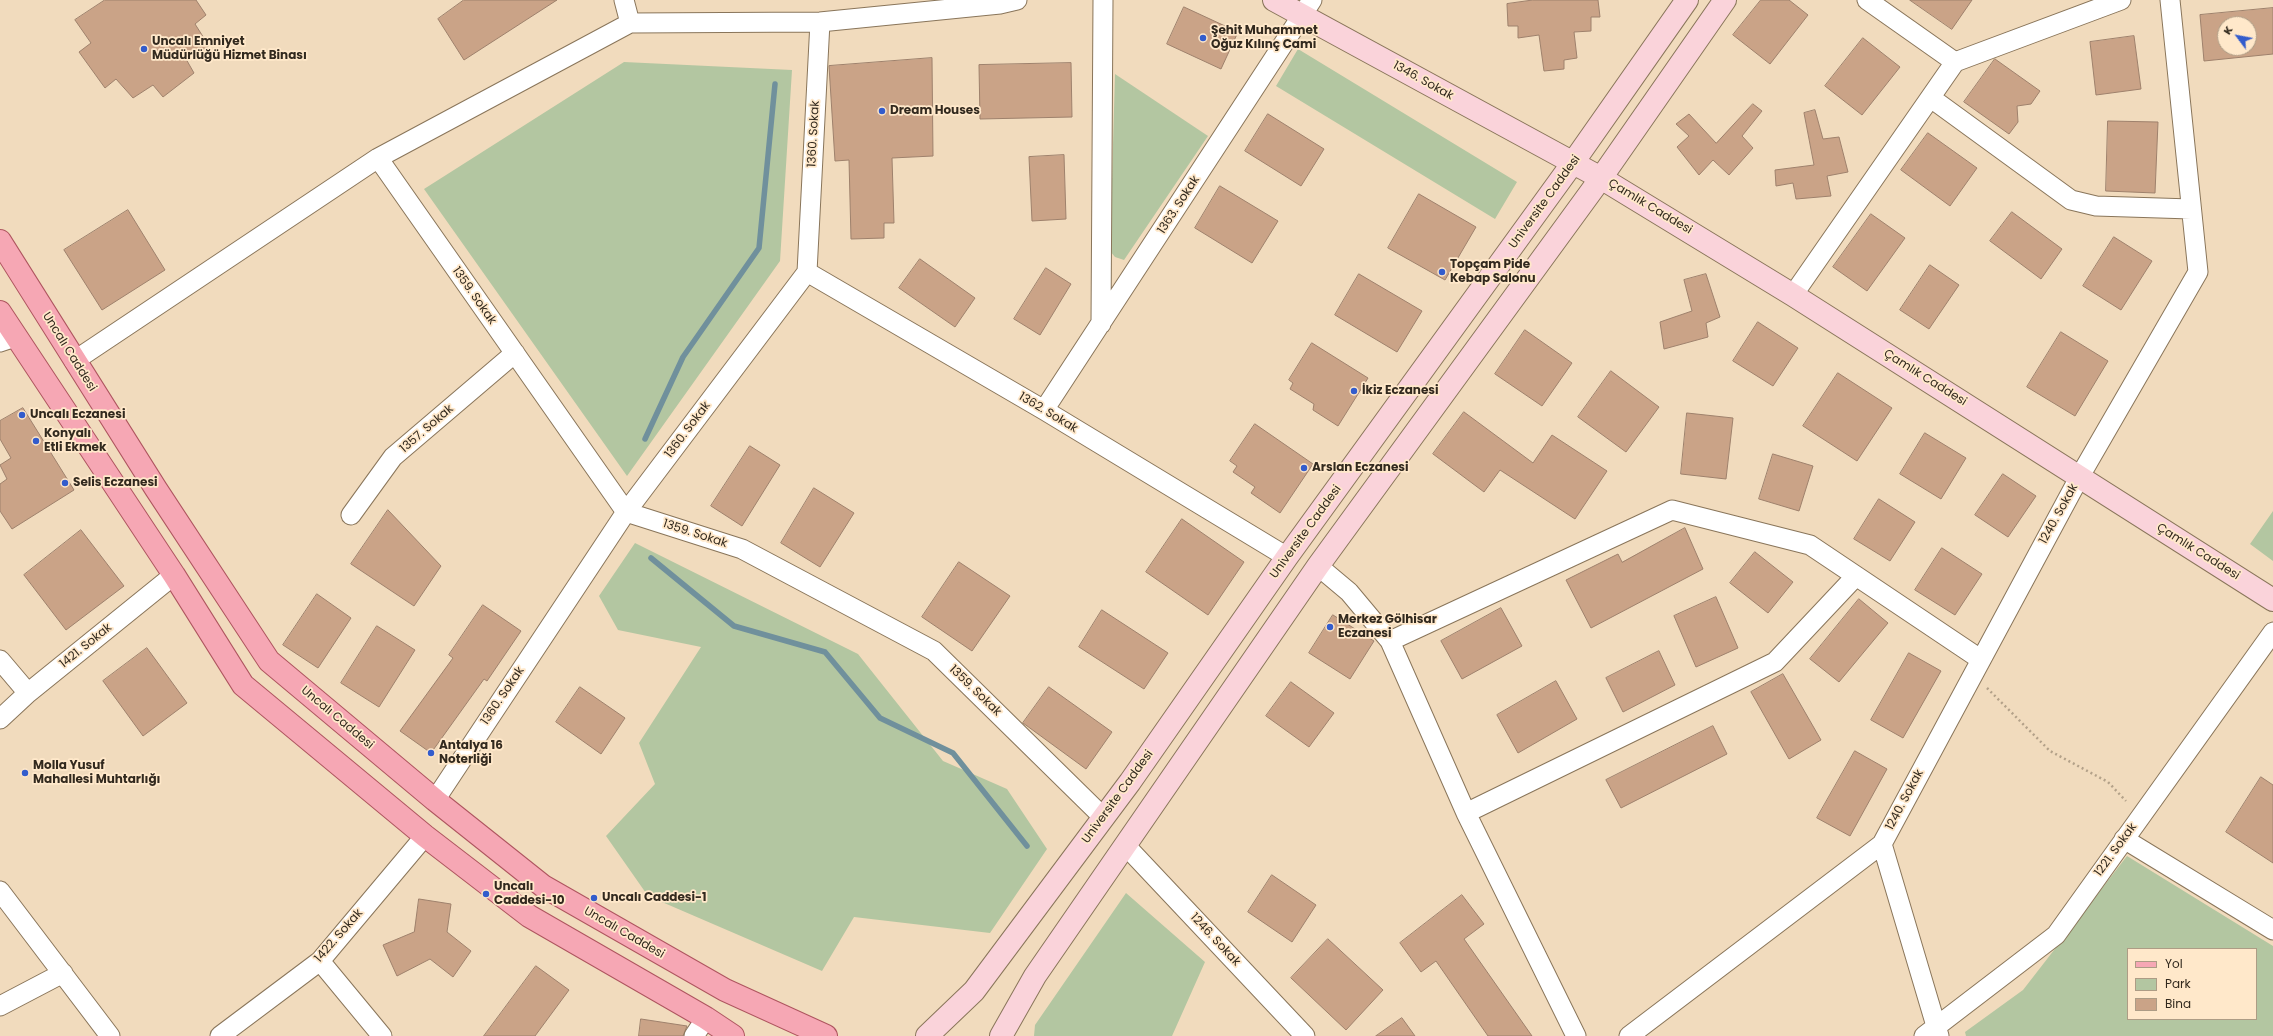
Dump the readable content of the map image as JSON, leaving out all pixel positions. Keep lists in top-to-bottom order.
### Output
{
  "streets": {
    "main road": ["Uncalı Caddesi"],
    "street": [
      "1346. Sokak",
      "1360. Sokak",
      "Universite Caddesi",
      "1363. Sokak",
      "Çamlık Caddesi",
      "1359. Sokak",
      "1362. Sokak",
      "1357. Sokak",
      "1240. Sokak",
      "1421. Sokak",
      "1221. Sokak",
      "1422. Sokak",
      "1246. Sokak"
    ]
  },
  "crossings": [
    ["1346. Sokak", "Universite Caddesi"],
    ["1346. Sokak", "1363. Sokak"],
    ["1346. Sokak", "Çamlık Caddesi"],
    ["1360. Sokak", "1359. Sokak"],
    ["1360. Sokak", "Uncalı Caddesi"],
    ["1360. Sokak", "1362. Sokak"],
    ["Universite Caddesi", "Çamlık Caddesi"],
    ["Universite Caddesi", "1359. Sokak"],
    ["Universite Caddesi", "1362. Sokak"],
    ["1363. Sokak", "1362. Sokak"],
    ["Çamlık Caddesi", "1240. Sokak"],
    ["1359. Sokak", "1357. Sokak"]
  ],
  "places": [
    "Şehit Muhammet Oğuz Kılınç Cami",
    "Uncalı Emniyet Müdürlüğü Hizmet Binası",
    "Dream Houses",
    "Topçam Pide Kebap Salonu",
    "İkiz Eczanesi",
    "Uncalı Eczanesi",
    "Konyalı Etli Ekmek",
    "Arslan Eczanesi",
    "Selis Eczanesi",
    "Merkez Gölhisar Eczanesi",
    "Antalya 16 Noterliği",
    "Molla Yusuf Mahallesi Muhtarlığı",
    "Uncalı Caddesi-10",
    "Uncalı Caddesi-1"
  ],
  "legend": ["Yol", "Park", "Bina"],
  "north": "top left"
}
